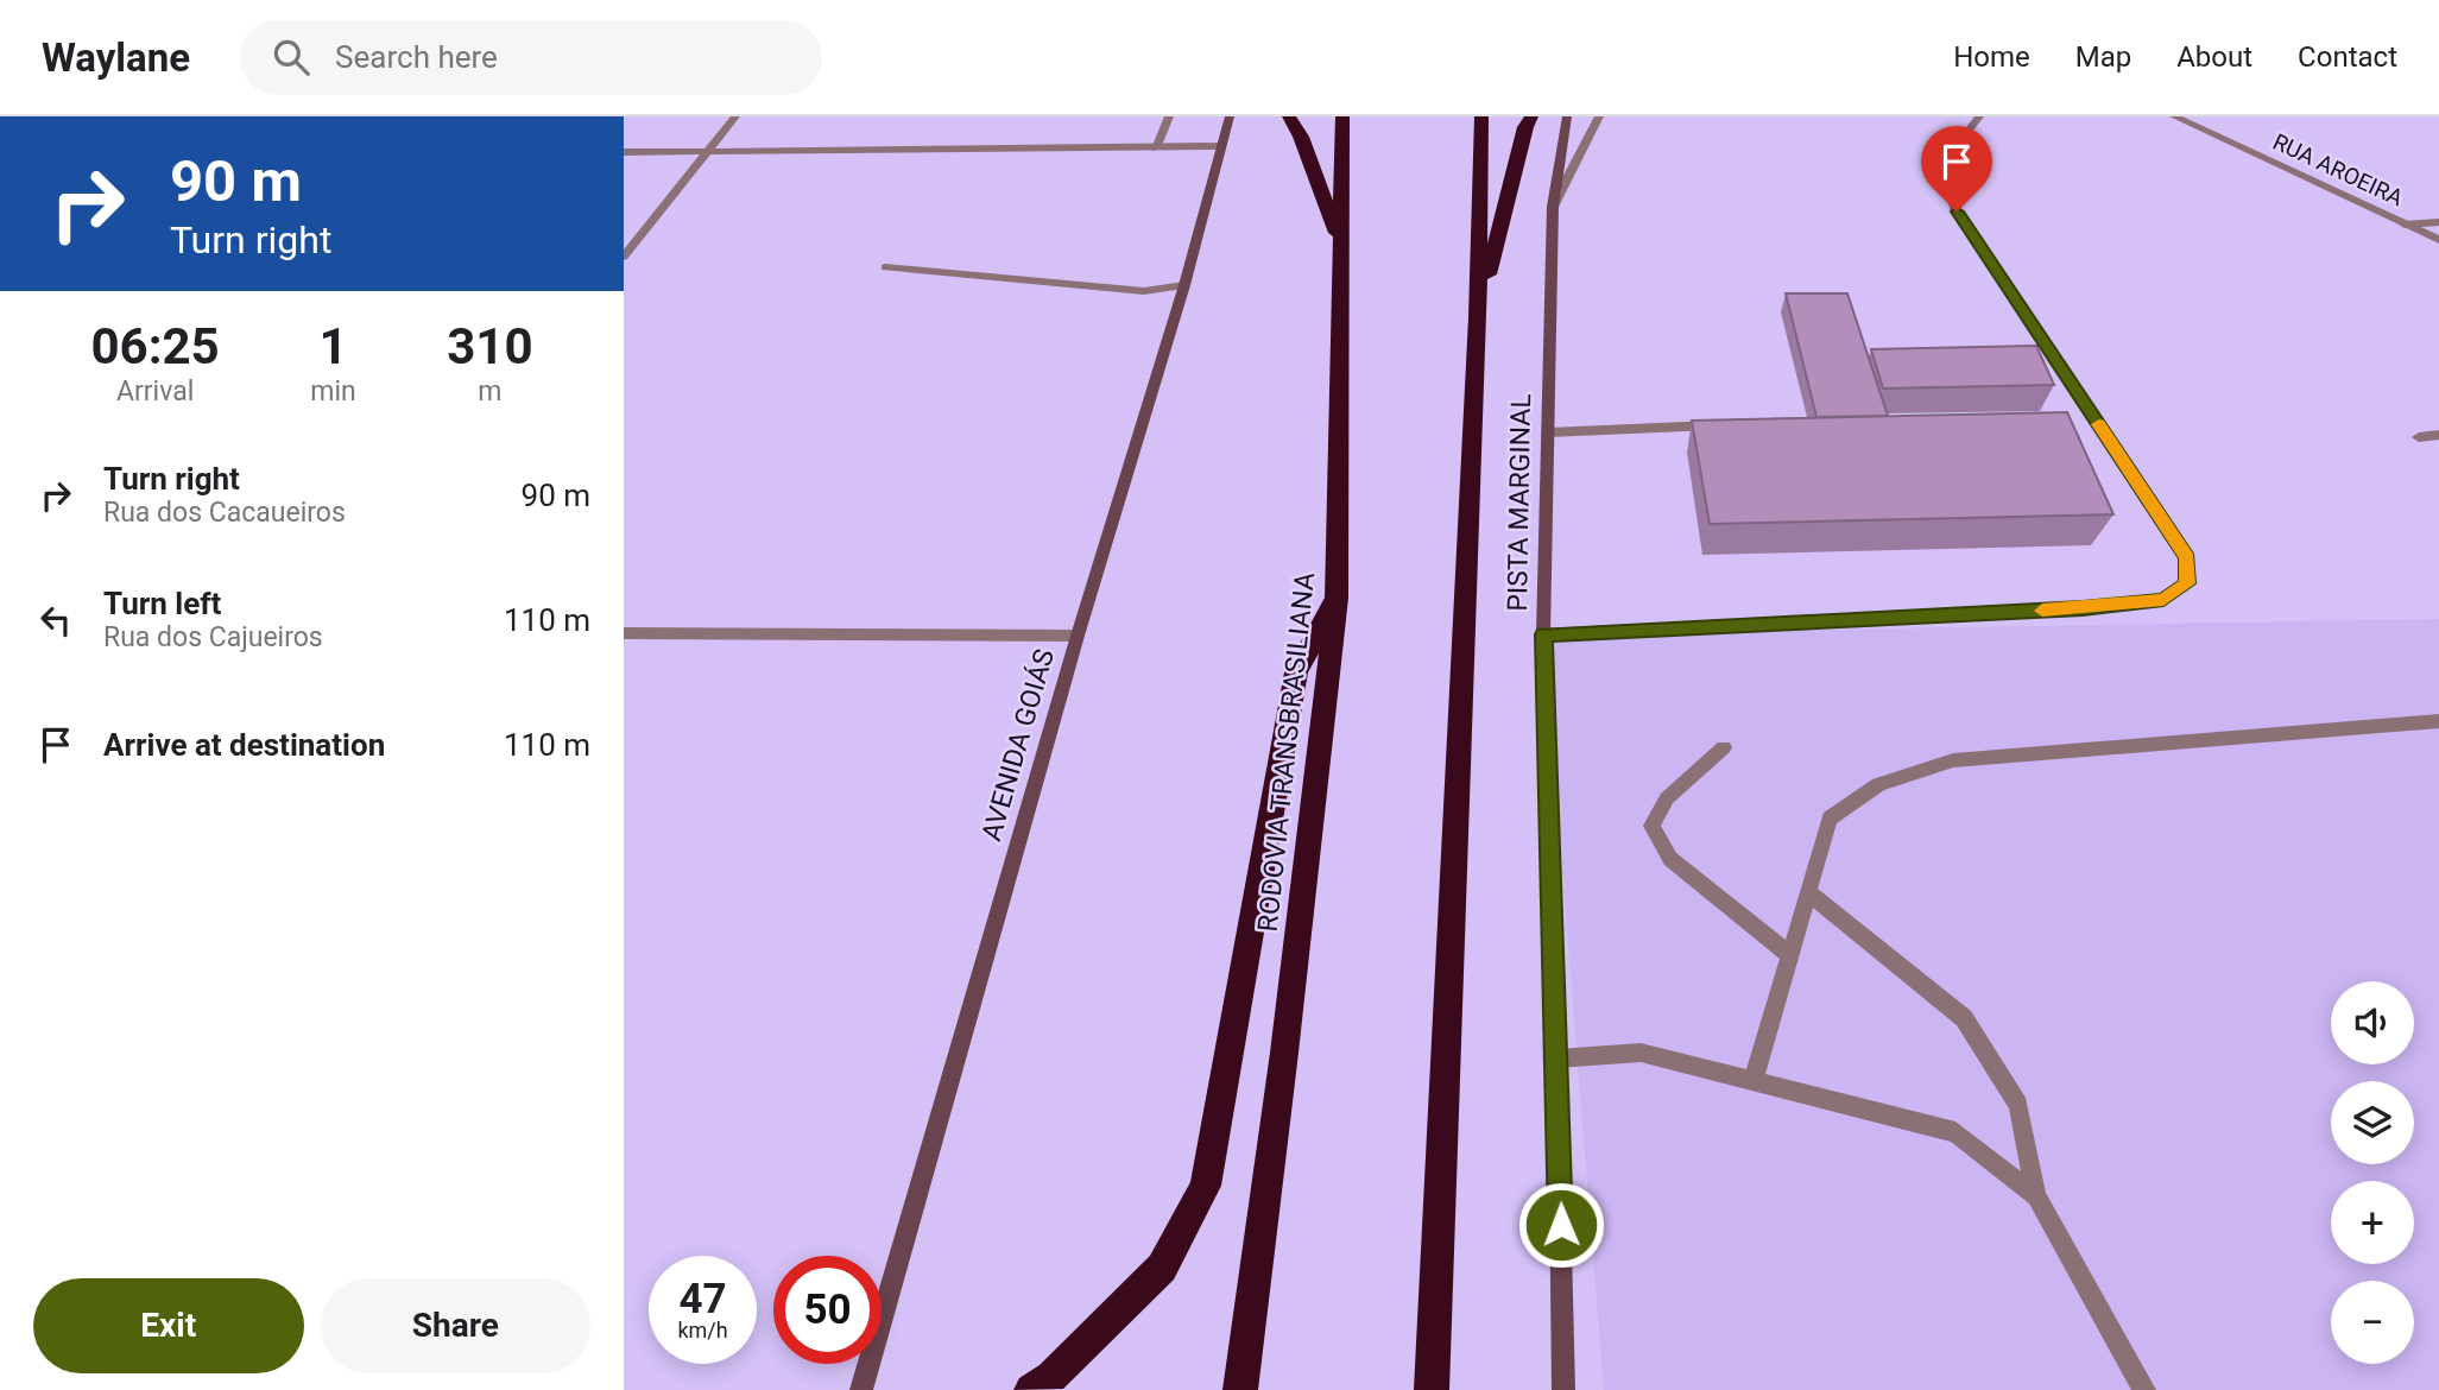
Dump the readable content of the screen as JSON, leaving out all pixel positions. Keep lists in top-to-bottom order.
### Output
{
  "streets": {
    "highway": ["RODOVIA TRANSBRASILIANA"],
    "main road": ["PISTA MARGINAL", "AVENIDA GOIÁS"],
    "street": ["RUA AROEIRA"]
  },
  "page": {
    "header": "Waylane",
    "search": "Search here",
    "nav": [
      "Home",
      "Map",
      "About",
      "Contact"
    ],
    "turn": ["90 m", "Turn right"],
    "eta": [
      "06:25",
      "Arrival",
      "1",
      "min",
      "310",
      "m"
    ],
    "list": [
      {
        "name": "Turn right",
        "note": "Rua dos Cacaueiros",
        "value": "90 m"
      },
      {
        "name": "Turn left",
        "note": "Rua dos Cajueiros",
        "value": "110 m"
      },
      {
        "name": "Arrive at destination",
        "value": "110 m"
      }
    ],
    "map_buttons": ["+", "−"],
    "speed": "47 km/h",
    "limit": "50",
    "buttons": ["Exit", "Share"]
  }
}
